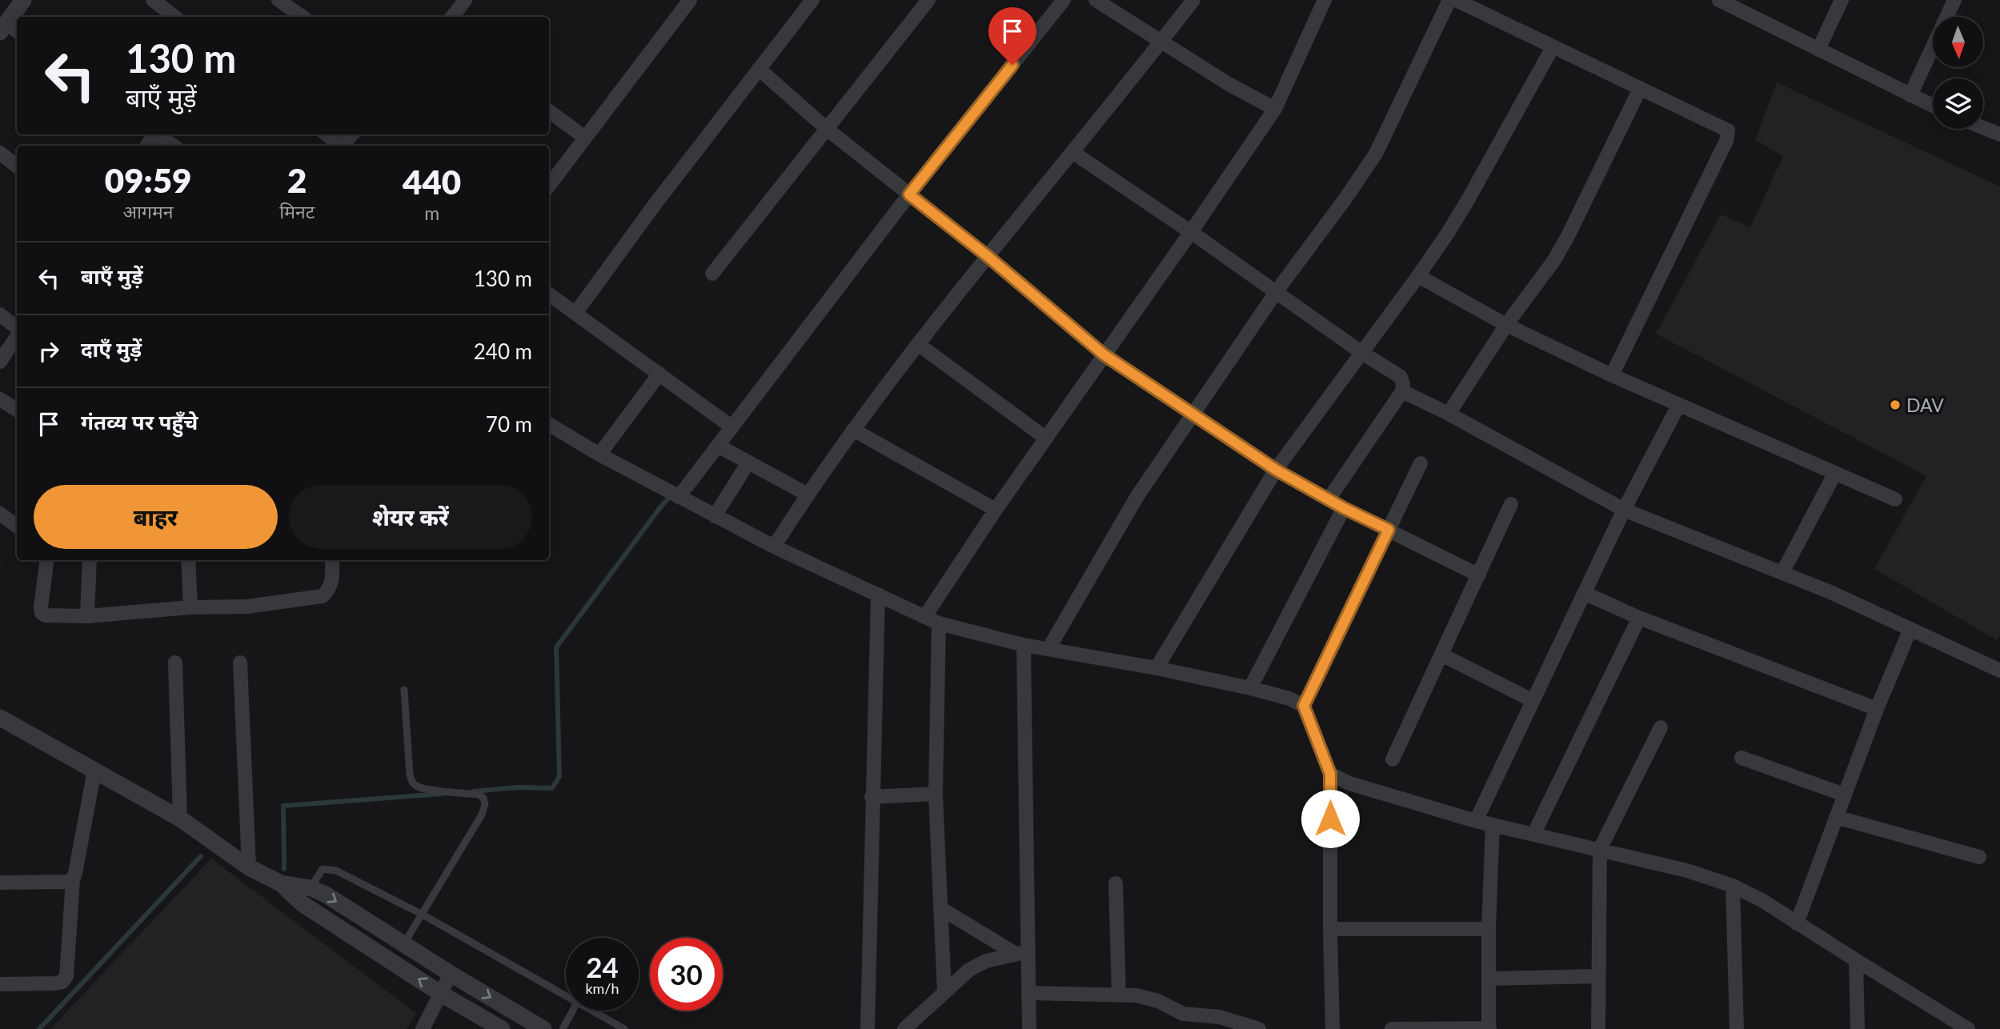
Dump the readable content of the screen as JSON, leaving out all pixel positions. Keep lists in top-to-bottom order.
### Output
{
  "places": ["DAV"],
  "north": "bottom",
  "page": {
    "turn": ["130 m", "बाएँ मुड़ें"],
    "eta": [
      "09:59",
      "आगमन",
      "2",
      "मिनट",
      "440",
      "m"
    ],
    "list": [
      {
        "name": "बाएँ मुड़ें",
        "value": "130 m"
      },
      {
        "name": "दाएँ मुड़ें",
        "value": "240 m"
      },
      {
        "name": "गंतव्य पर पहुँचे",
        "value": "70 m"
      }
    ],
    "buttons": ["बाहर", "शेयर करें"],
    "speed": "24 km/h",
    "limit": "30"
  }
}
